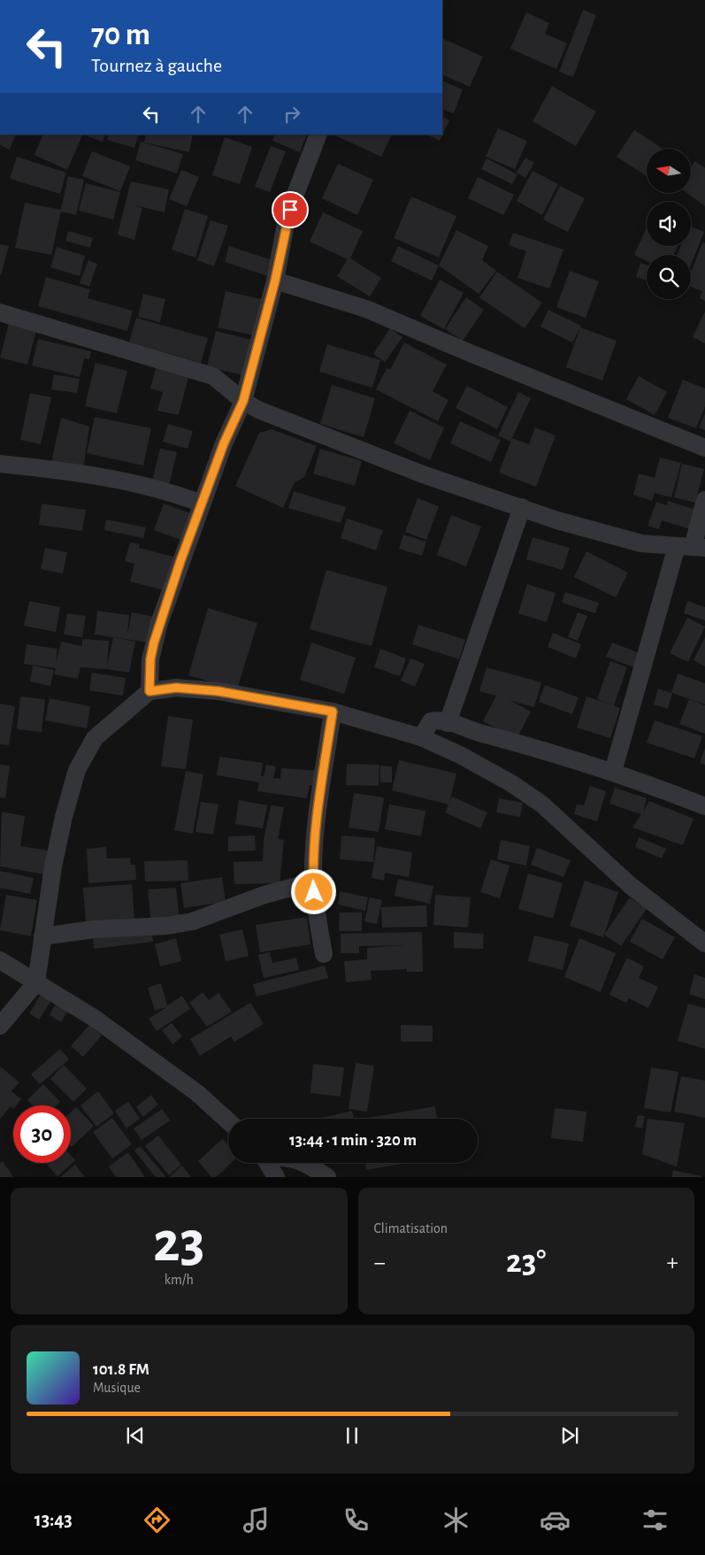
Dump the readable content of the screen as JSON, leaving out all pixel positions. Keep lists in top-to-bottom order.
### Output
{
  "north": "left",
  "page": {
    "turn": ["70 m", "Tournez à gauche"],
    "limit": "30",
    "trip": "13:44 · 1 min · 320 m",
    "tile": [
      ["23", "km/h"],
      "Climatisation"
    ],
    "heat": ["−", "23°", "+"],
    "song": ["101.8 FM", "Musique"],
    "tabs": "13:43"
  }
}
